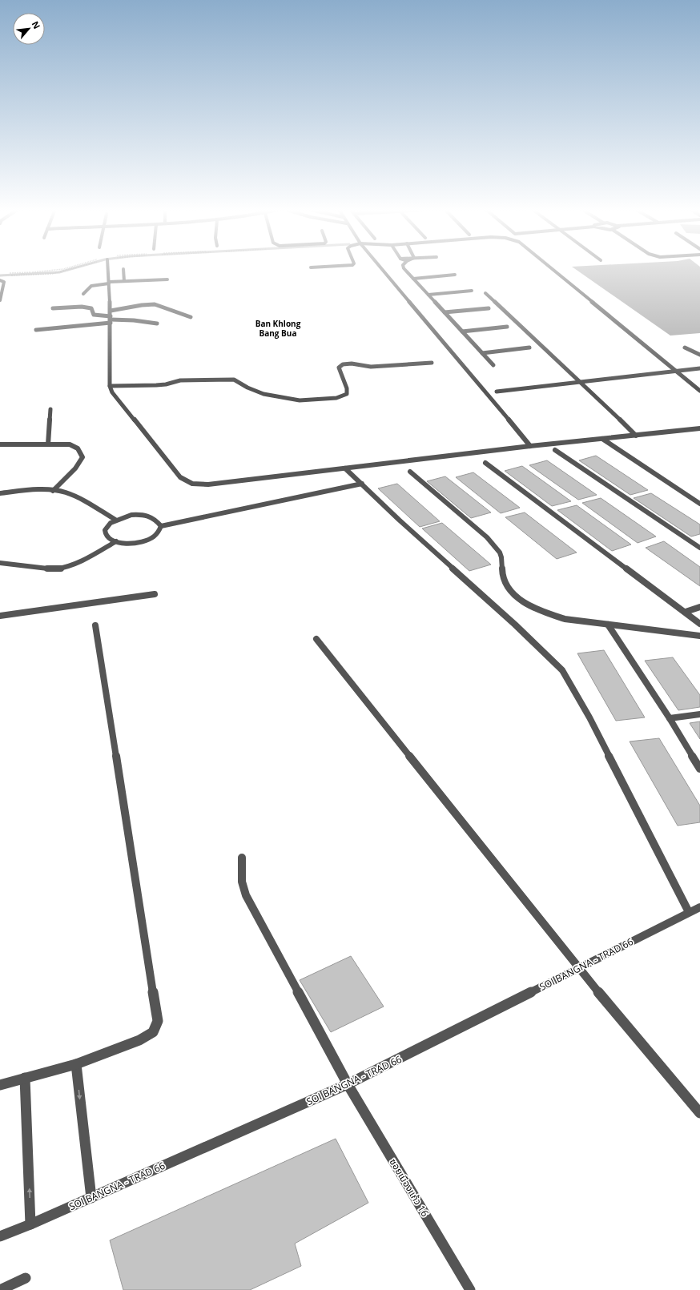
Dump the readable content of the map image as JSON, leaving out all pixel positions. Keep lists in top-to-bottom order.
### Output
{
  "streets": {
    "street": ["SOI BANGNA - TRAD 66", "ซอยเมืองแก้ว 16"]
  },
  "crossings": [
    ["SOI BANGNA - TRAD 66", "ซอยเมืองแก้ว 16"]
  ],
  "districts": ["Ban Khlong Bang Bua"],
  "north": "top right"
}
